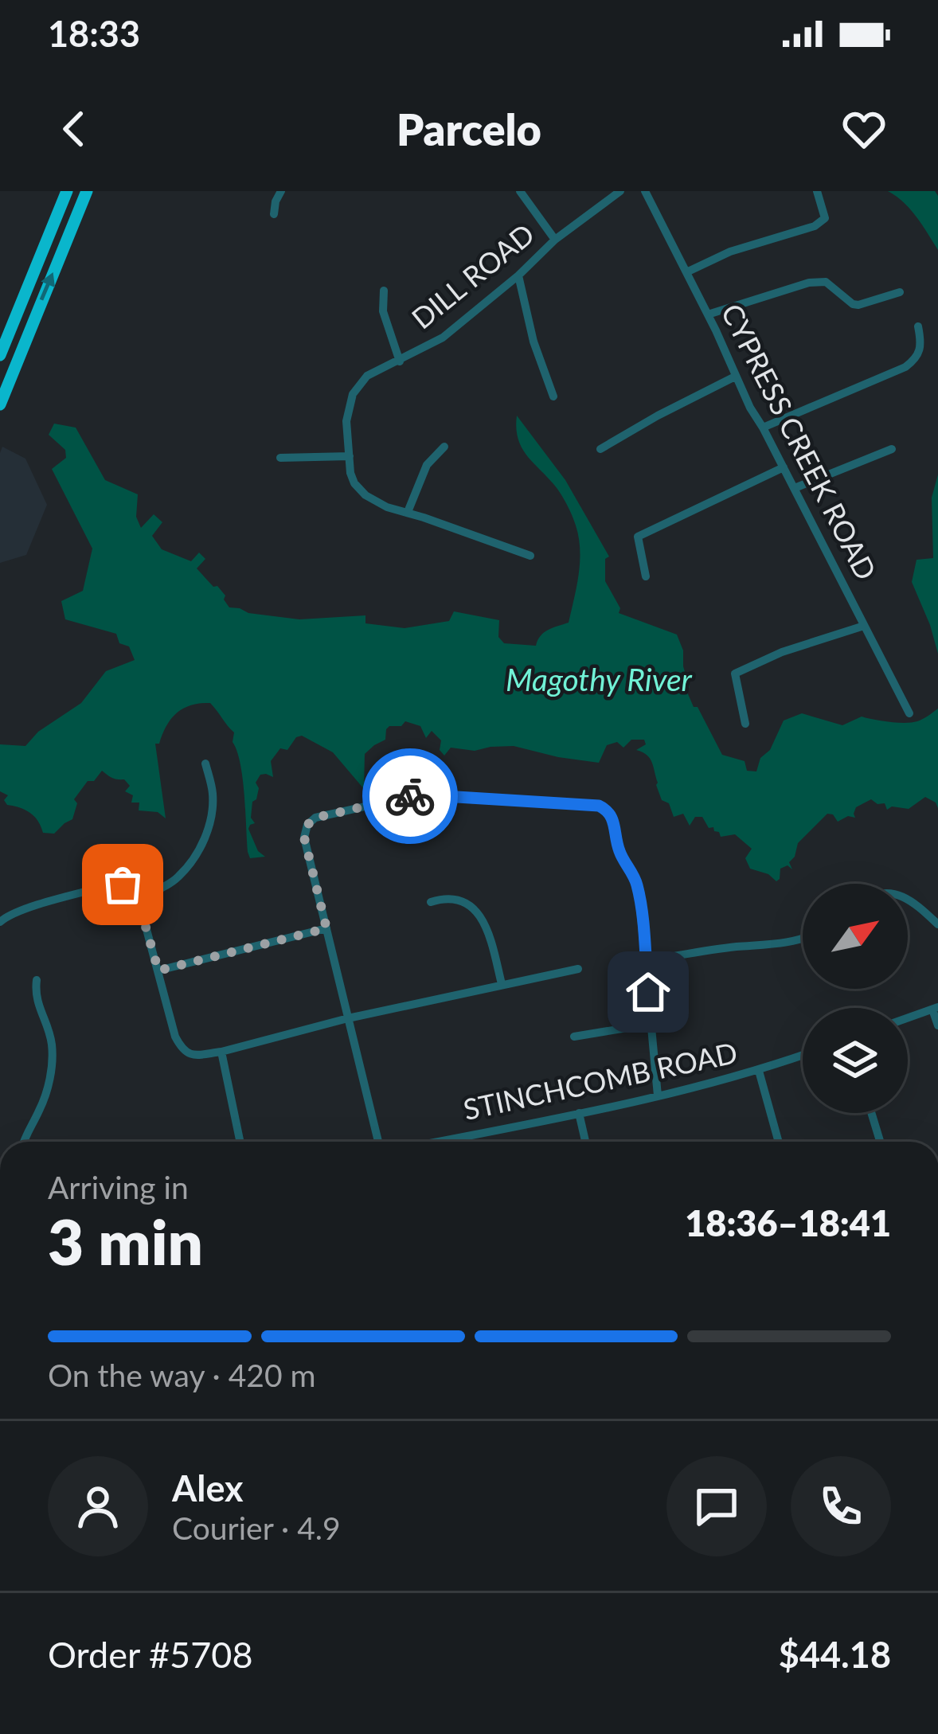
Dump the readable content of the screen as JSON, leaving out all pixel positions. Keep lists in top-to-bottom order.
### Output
{
  "streets": {
    "street": ["DILL ROAD", "CYPRESS CREEK ROAD", "STINCHCOMB ROAD"]
  },
  "water": ["Magothy River"],
  "north": "top right",
  "page": {
    "status": "18:33",
    "header": "Parcelo",
    "heading": ["3 min", "Arriving in", "18:36–18:41"],
    "panel": [
      "Alex",
      "Courier · 4.9",
      "Order #5708",
      "$44.18"
    ],
    "bar": "On the way · 420 m"
  }
}
